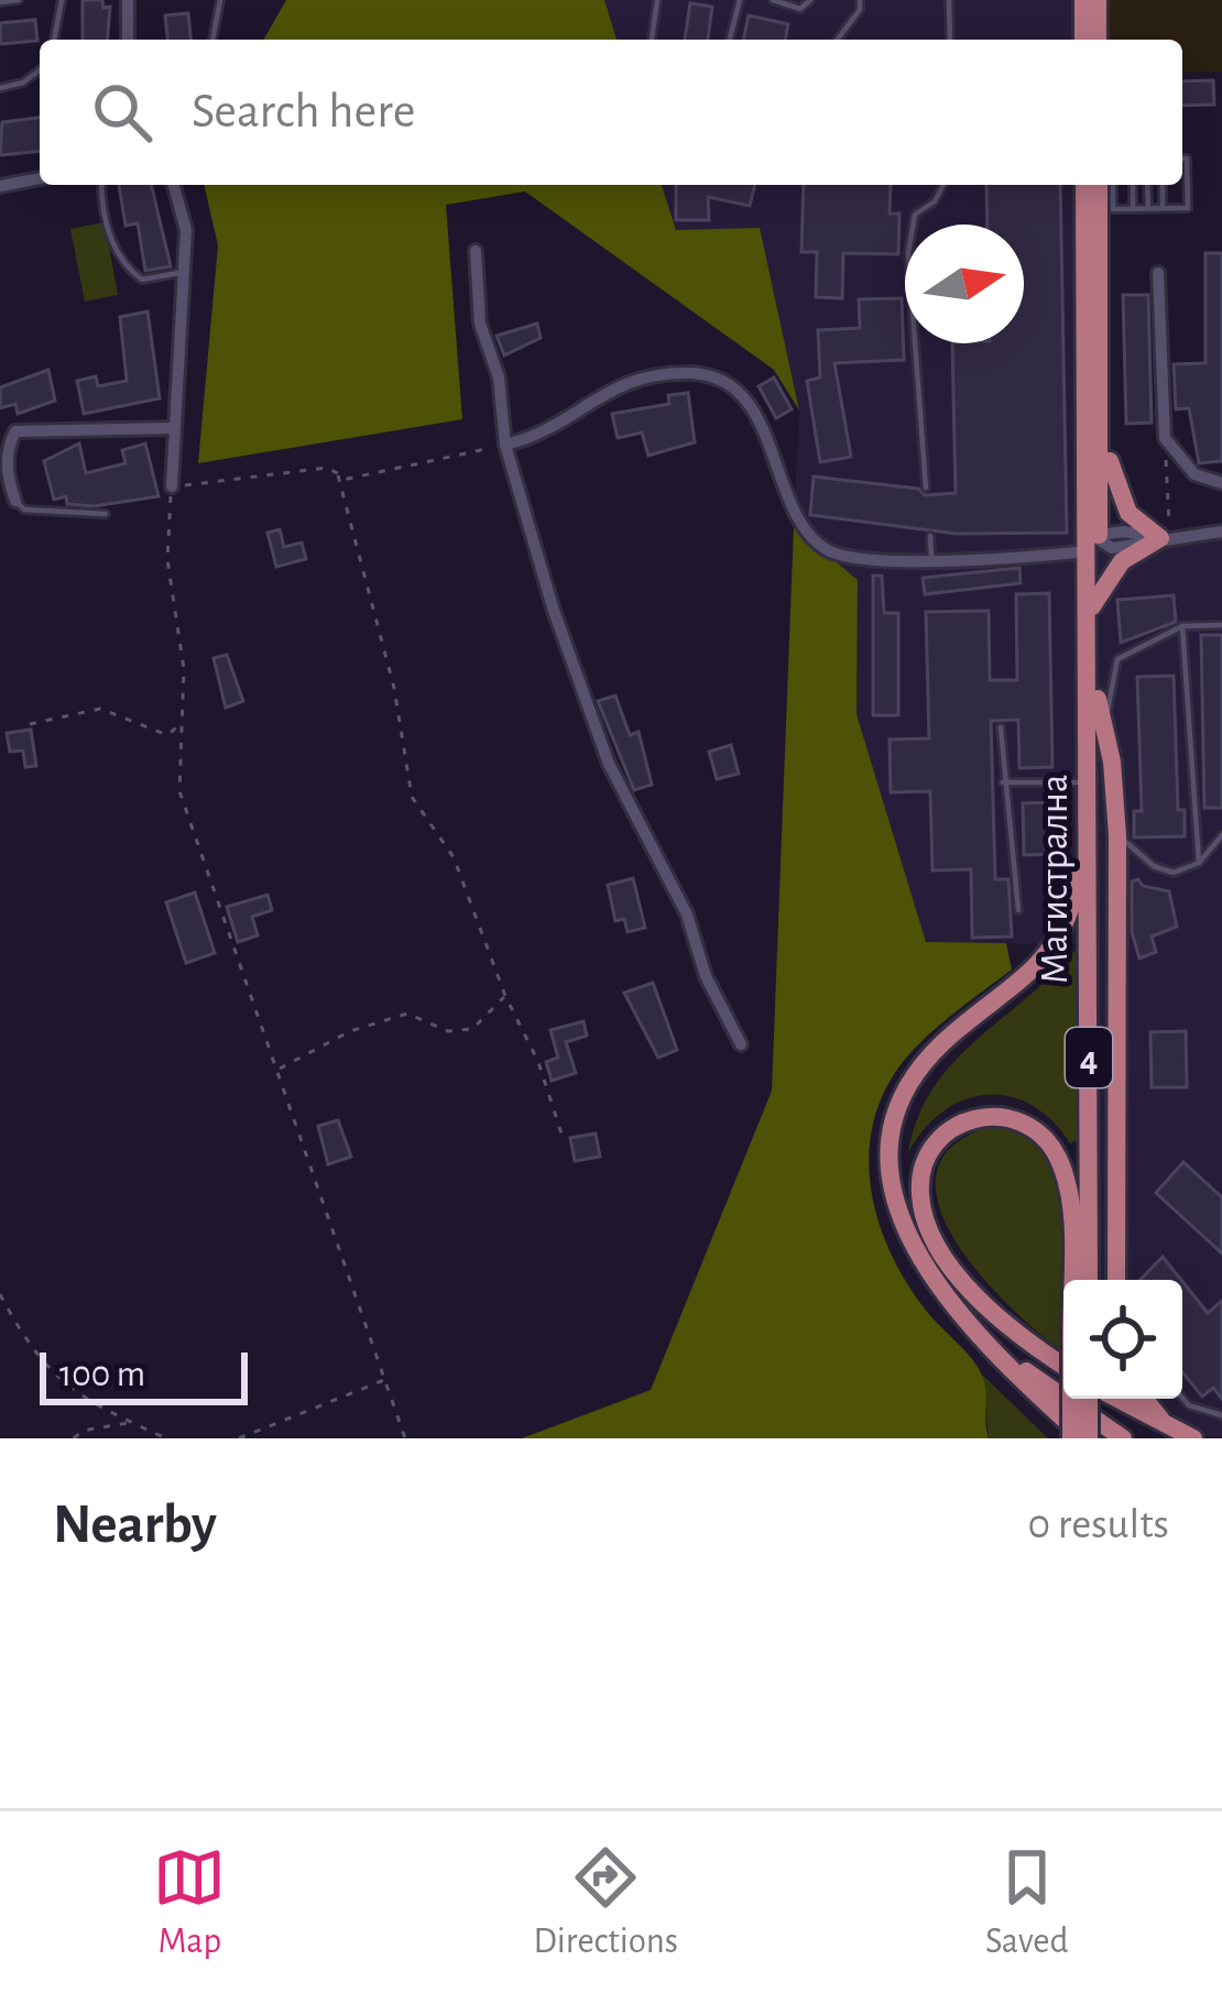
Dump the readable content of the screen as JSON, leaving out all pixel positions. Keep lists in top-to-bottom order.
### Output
{
  "streets": {
    "main road": ["Магистрална", "4"]
  },
  "scale_bar": "100 m",
  "north": "right",
  "page": {
    "search": "Search here",
    "scale": "100 m",
    "heading": ["Nearby", "0 results"],
    "nav": ["Map", "Directions", "Saved"]
  }
}
